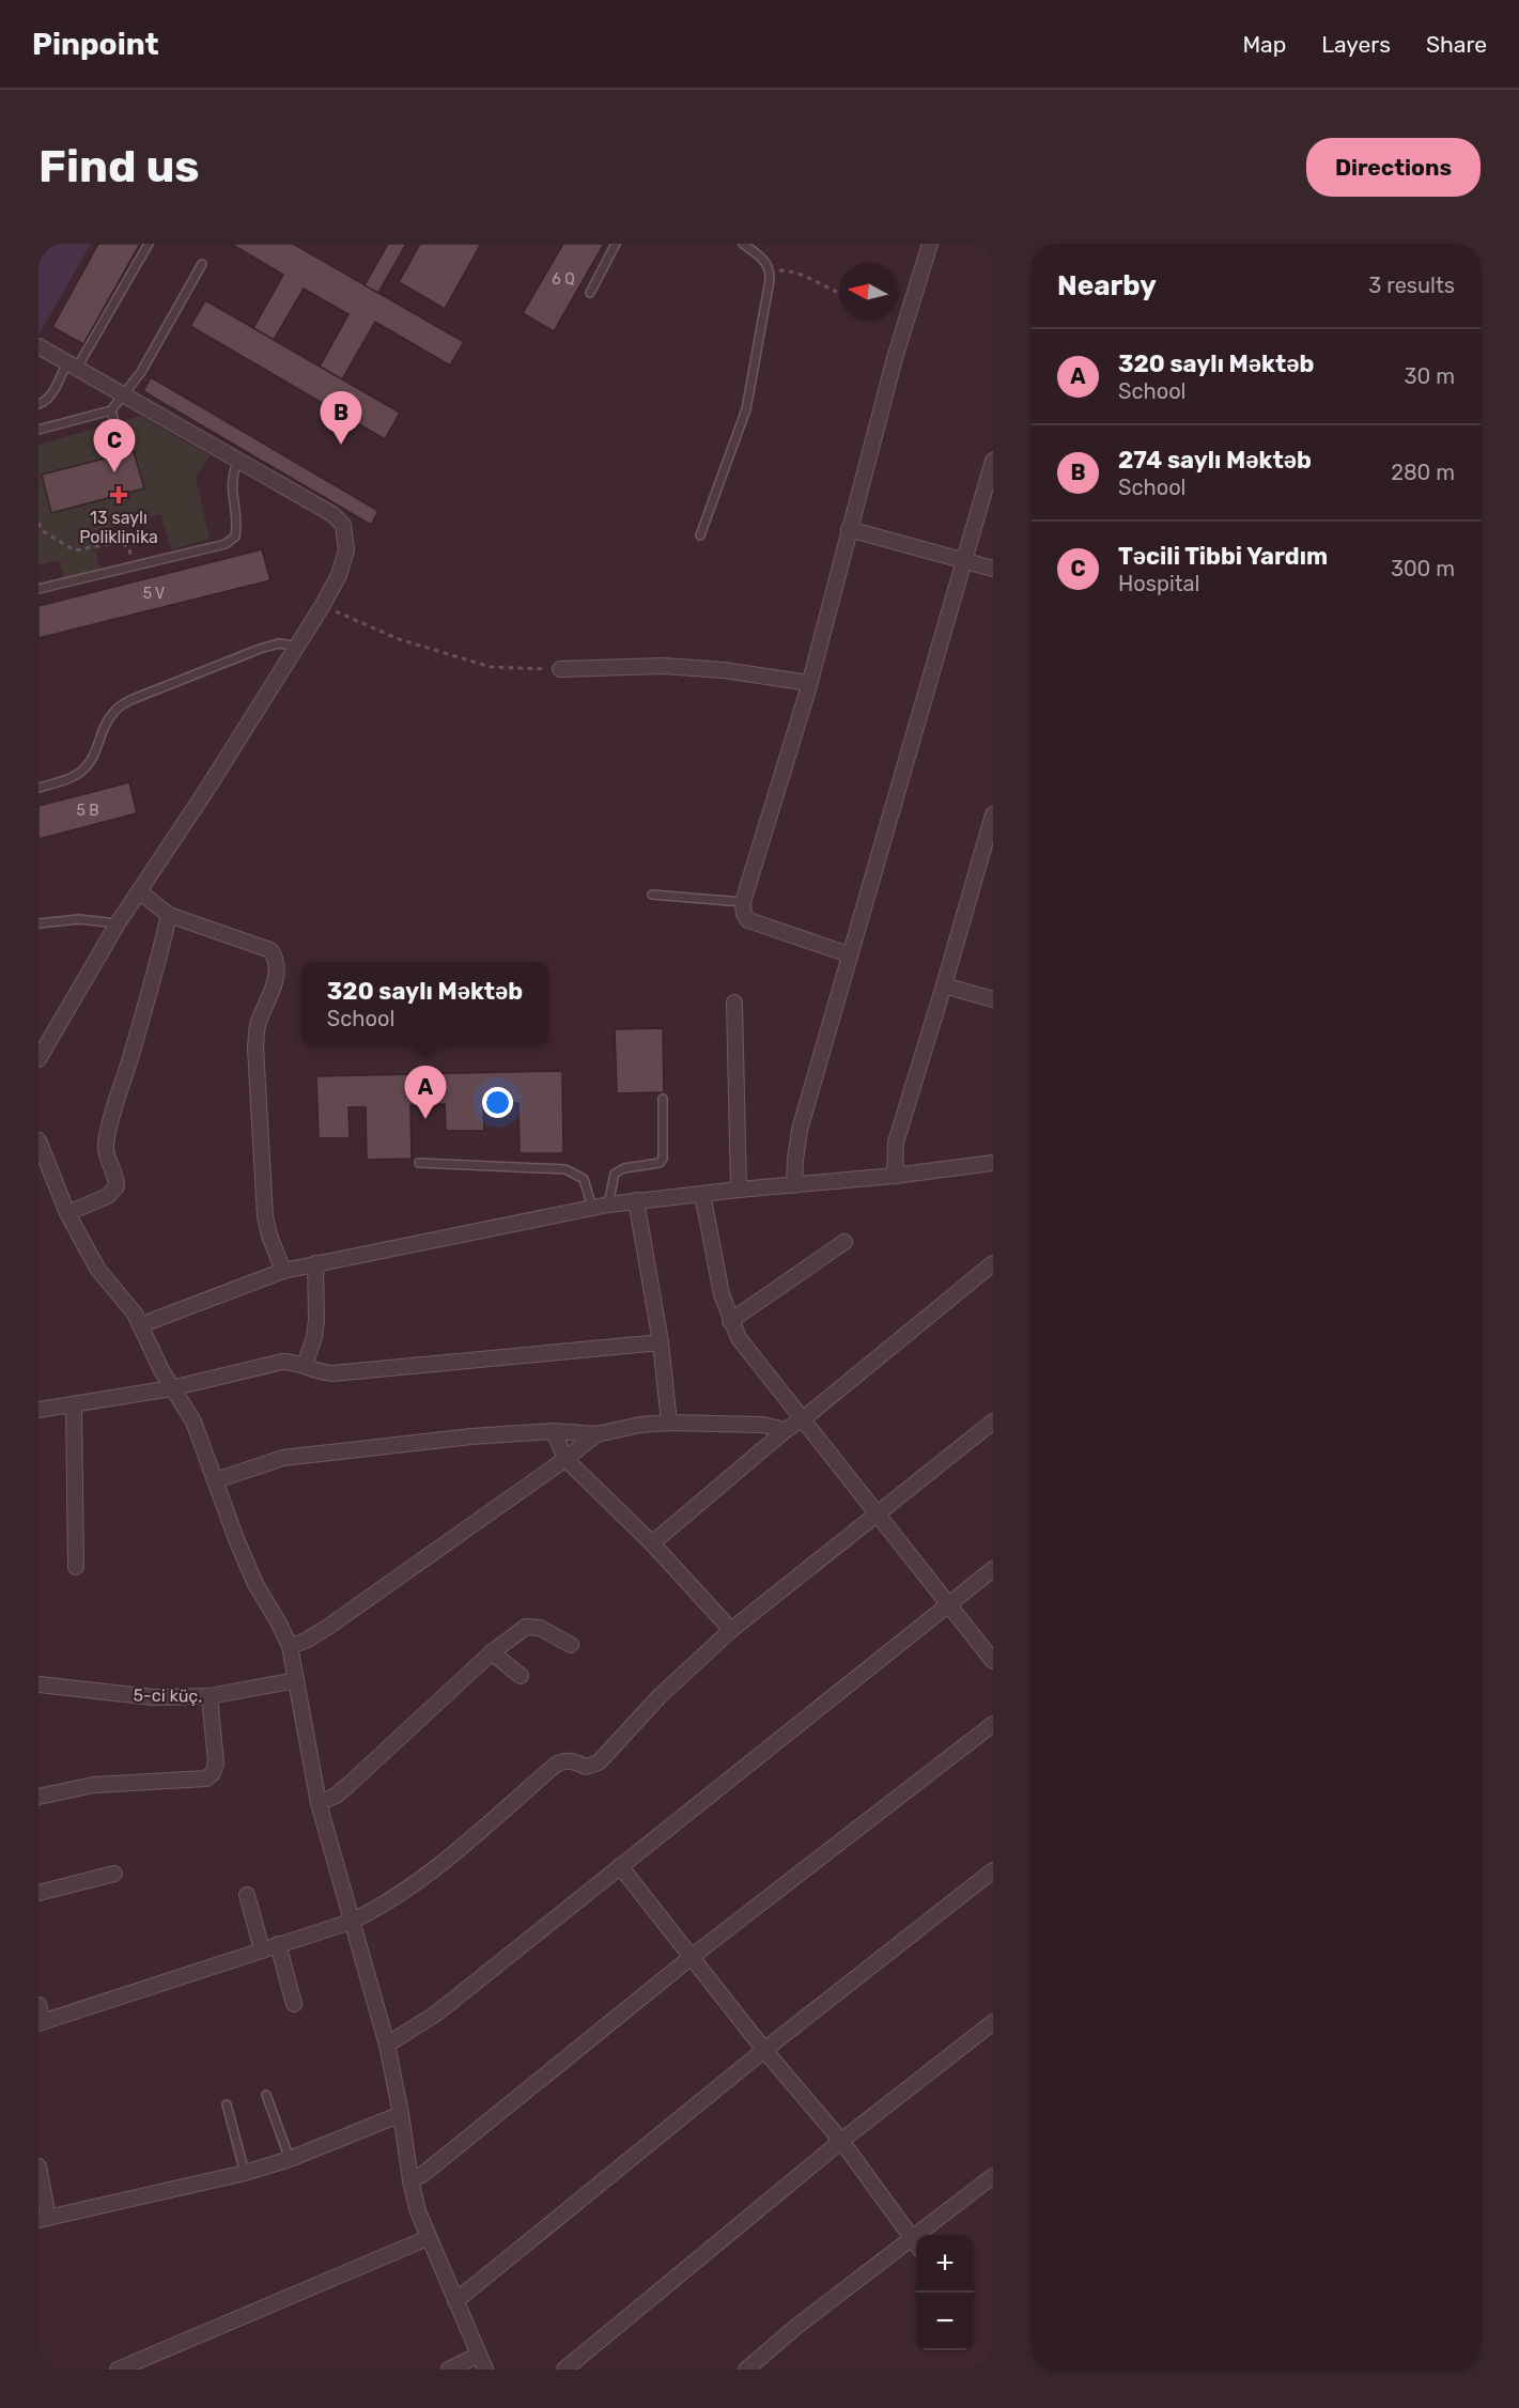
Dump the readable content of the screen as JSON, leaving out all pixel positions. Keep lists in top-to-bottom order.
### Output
{
  "streets": {
    "street": ["5-ci küç."]
  },
  "places": {
    "health": ["13 saylı Poliklinika"]
  },
  "house_numbers": ["6 Q", "5 V", "5 B"],
  "north": "left",
  "page": {
    "header": "Pinpoint",
    "nav": ["Map", "Layers", "Share"],
    "buttons": "Directions",
    "title": "Find us",
    "heading": ["Nearby", "3 results"],
    "list": [
      {
        "mark": "A",
        "name": "320 saylı Məktəb",
        "note": "School",
        "value": "30 m"
      },
      {
        "mark": "B",
        "name": "274 saylı Məktəb",
        "note": "School",
        "value": "280 m"
      },
      {
        "mark": "C",
        "name": "Təcili Tibbi Yardım",
        "note": "Hospital",
        "value": "300 m"
      }
    ],
    "pins": ["B", "C", "A"],
    "popup": ["320 saylı Məktəb", "School"],
    "map_buttons": ["+", "−"]
  }
}
